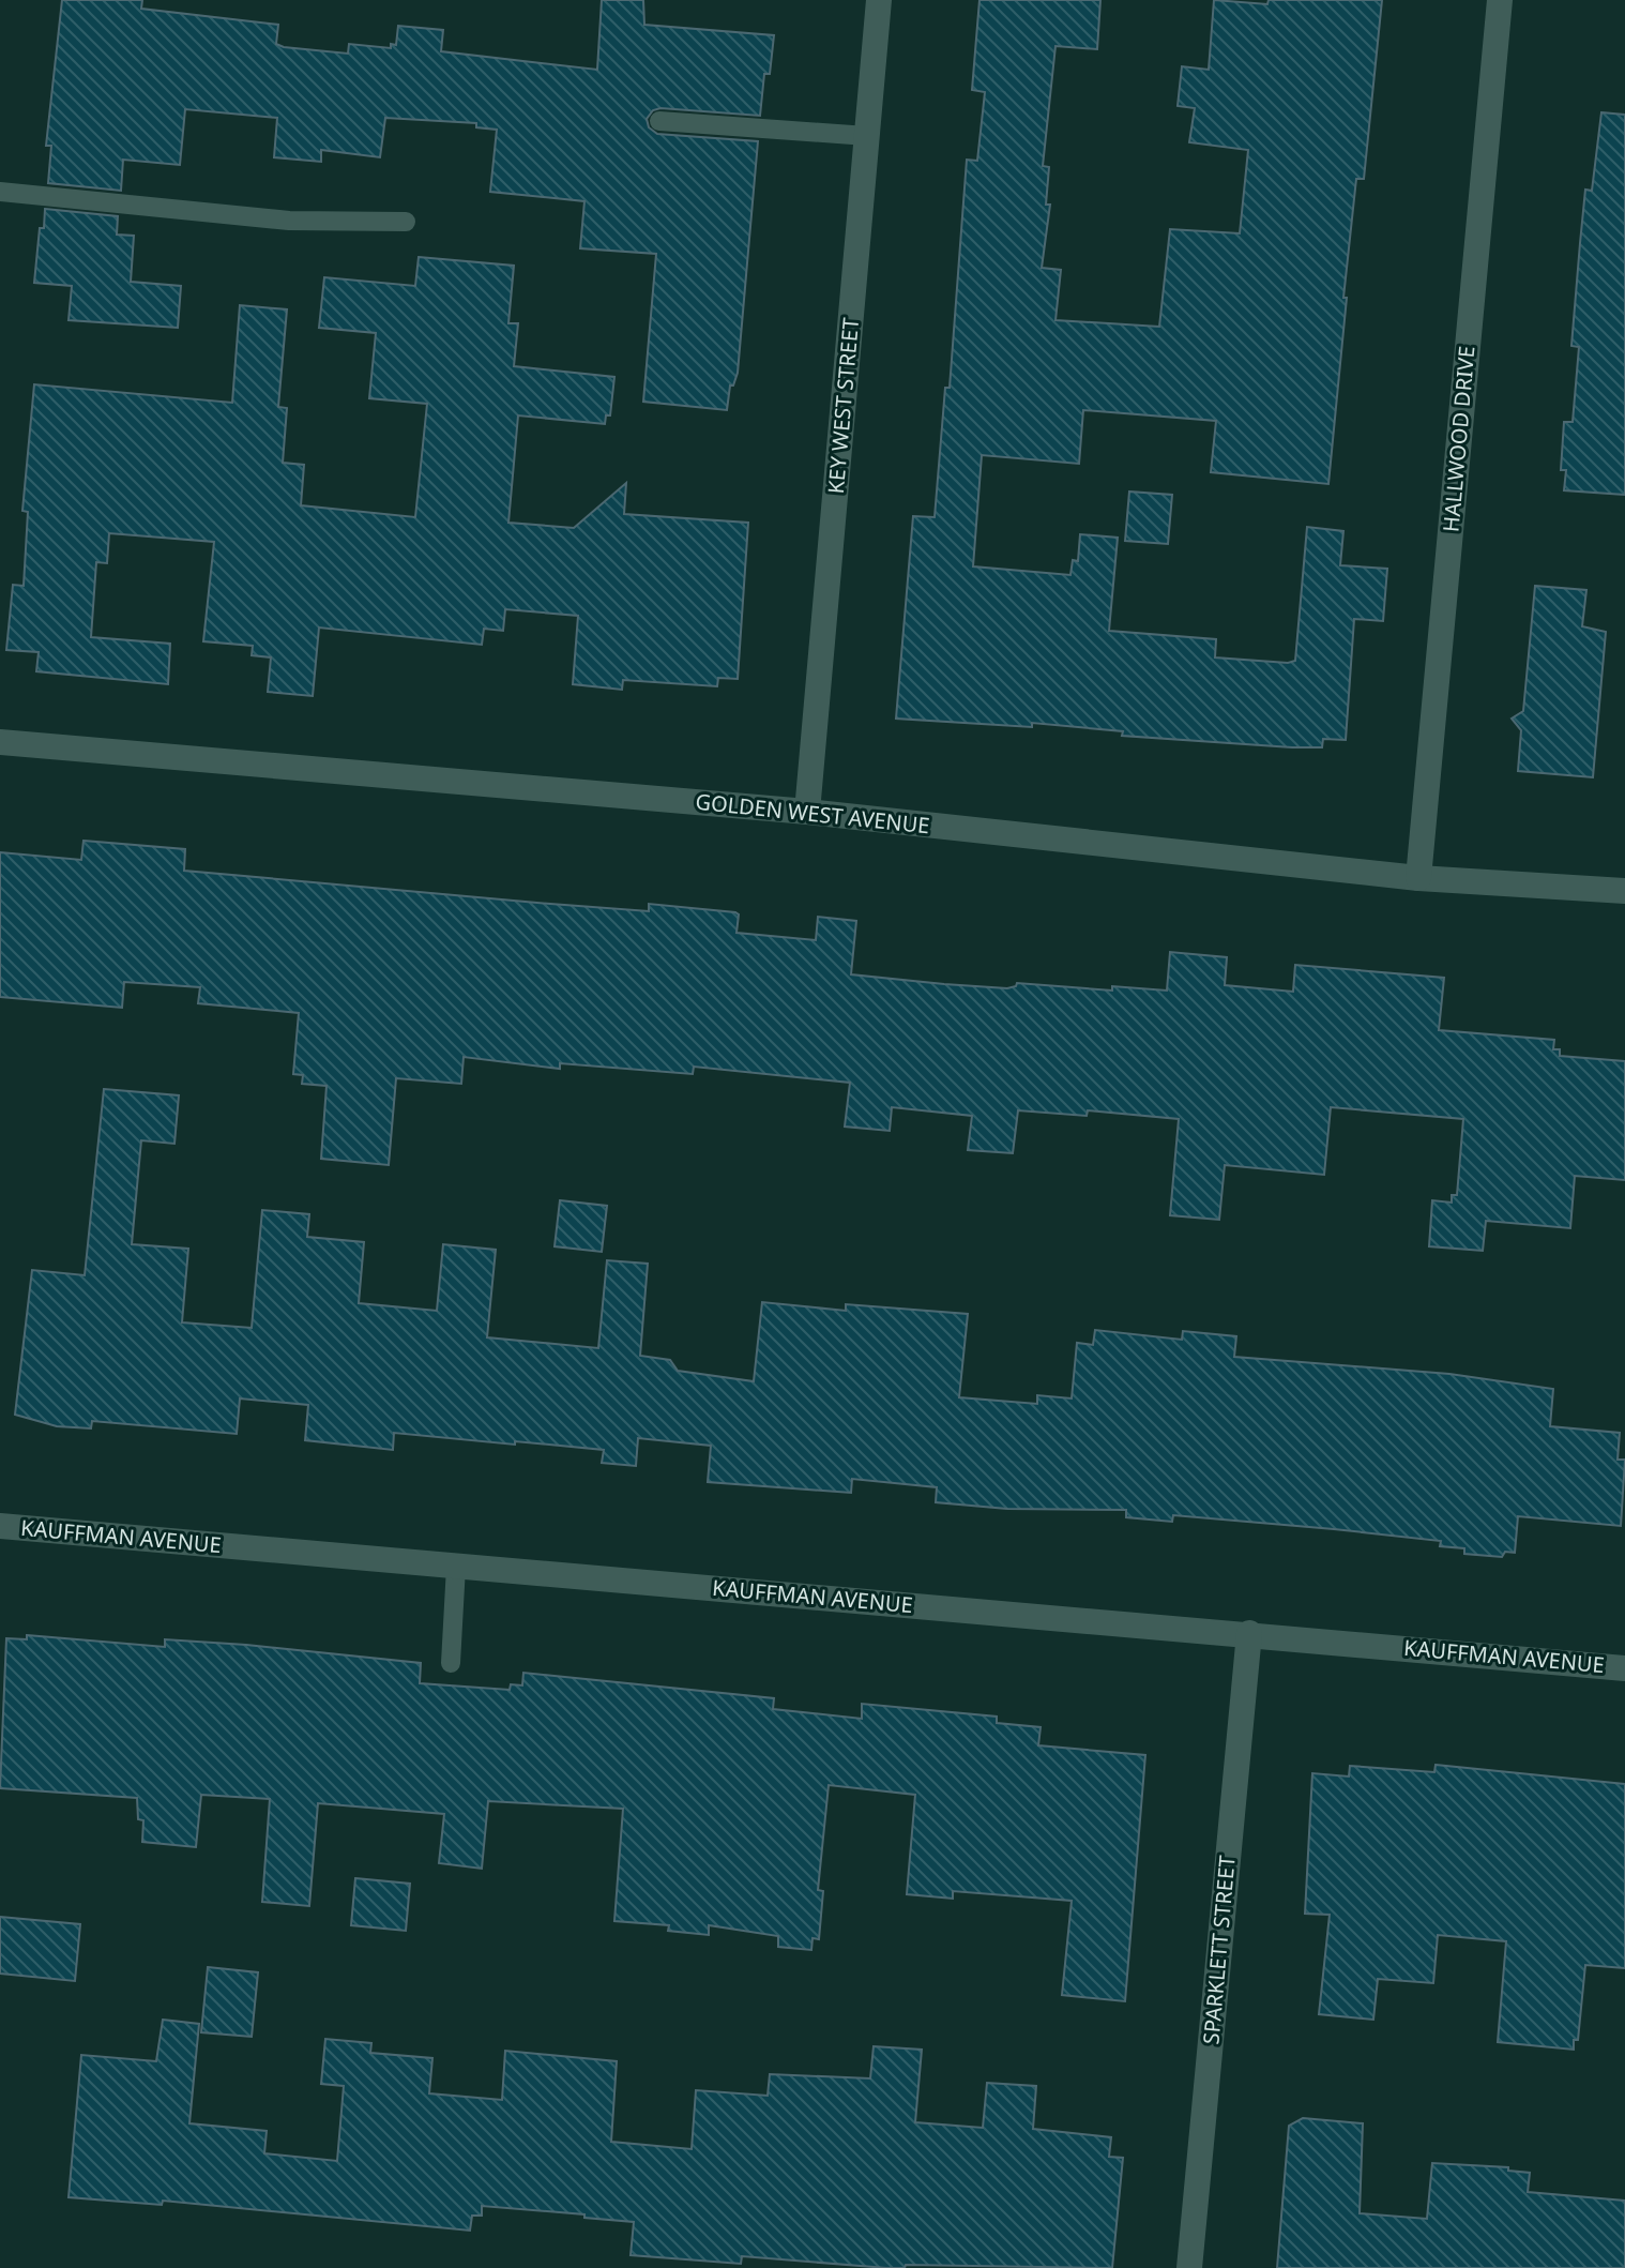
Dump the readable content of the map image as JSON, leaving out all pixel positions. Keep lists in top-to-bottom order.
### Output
{
  "streets": {
    "street": [
      "KEY WEST STREET",
      "HALLWOOD DRIVE",
      "GOLDEN WEST AVENUE",
      "KAUFFMAN AVENUE",
      "SPARKLETT STREET"
    ]
  },
  "crossings": [
    ["KEY WEST STREET", "GOLDEN WEST AVENUE"],
    ["HALLWOOD DRIVE", "GOLDEN WEST AVENUE"],
    ["KAUFFMAN AVENUE", "SPARKLETT STREET"]
  ]
}
